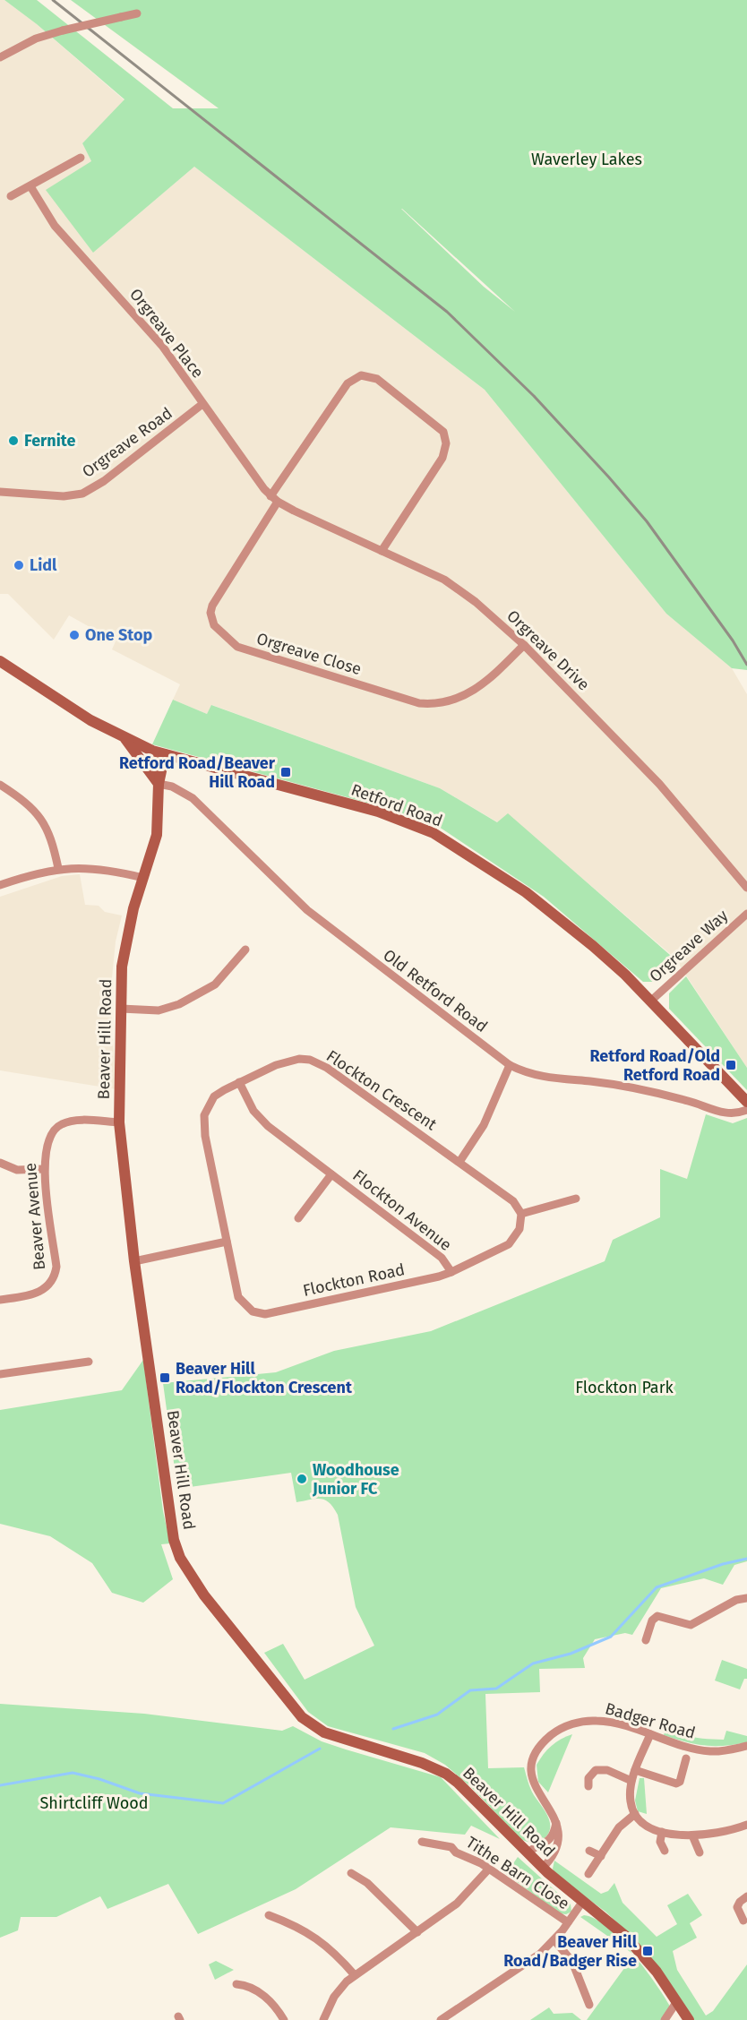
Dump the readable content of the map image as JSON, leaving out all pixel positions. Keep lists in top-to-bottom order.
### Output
{
  "streets": {
    "main road": ["Retford Road", "Beaver Hill Road"],
    "street": [
      "Orgreave Place",
      "Orgreave Road",
      "Orgreave Drive",
      "Orgreave Close",
      "Orgreave Way",
      "Old Retford Road",
      "Flockton Crescent",
      "Flockton Avenue",
      "Beaver Avenue",
      "Flockton Road",
      "Badger Road",
      "Tithe Barn Close"
    ]
  },
  "crossings": [
    ["Orgreave Place", "Orgreave Road"],
    ["Orgreave Place", "Orgreave Drive"],
    ["Orgreave Place", "Orgreave Close"],
    ["Orgreave Drive", "Orgreave Close"],
    ["Retford Road", "Orgreave Way"],
    ["Retford Road", "Beaver Hill Road"],
    ["Old Retford Road", "Beaver Hill Road"],
    ["Beaver Hill Road", "Beaver Avenue"],
    ["Flockton Crescent", "Flockton Avenue"],
    ["Flockton Crescent", "Flockton Road"],
    ["Flockton Avenue", "Flockton Road"]
  ],
  "parks": ["Waverley Lakes", "Flockton Park", "Shirtcliff Wood"],
  "places": {
    "other": [
      "Fernite",
      "Lidl",
      "One Stop",
      "Woodhouse Junior FC"
    ],
    "transit": [
      "Retford Road/Beaver Hill Road",
      "Retford Road/Old Retford Road",
      "Beaver Hill Road/Flockton Crescent",
      "Beaver Hill Road/Badger Rise"
    ]
  }
}
